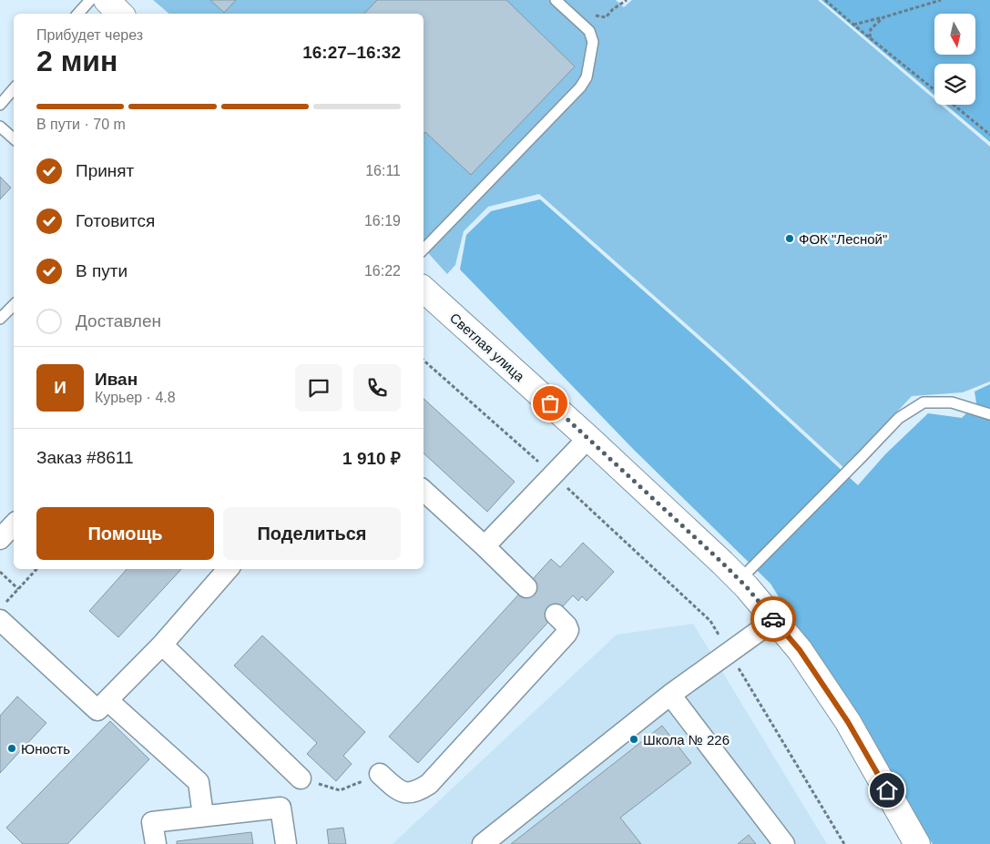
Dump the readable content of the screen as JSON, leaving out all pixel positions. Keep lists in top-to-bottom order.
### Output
{
  "streets": {
    "street": ["Светлая улица"]
  },
  "places": ["ФОК \"Лесной\"", "Школа № 226", "Юность"],
  "north": "bottom",
  "page": {
    "heading": ["2 мин", "Прибудет через", "16:27–16:32"],
    "panel": [
      "Иван",
      "Курьер · 4.8",
      "Заказ #8611",
      "1 910 ₽"
    ],
    "bar": "В пути · 70 m",
    "list": [
      ["Принят", "16:11"],
      ["Готовится", "16:19"],
      ["В пути", "16:22"],
      "Доставлен"
    ],
    "round": "И",
    "buttons": ["Помощь", "Поделиться"]
  }
}
